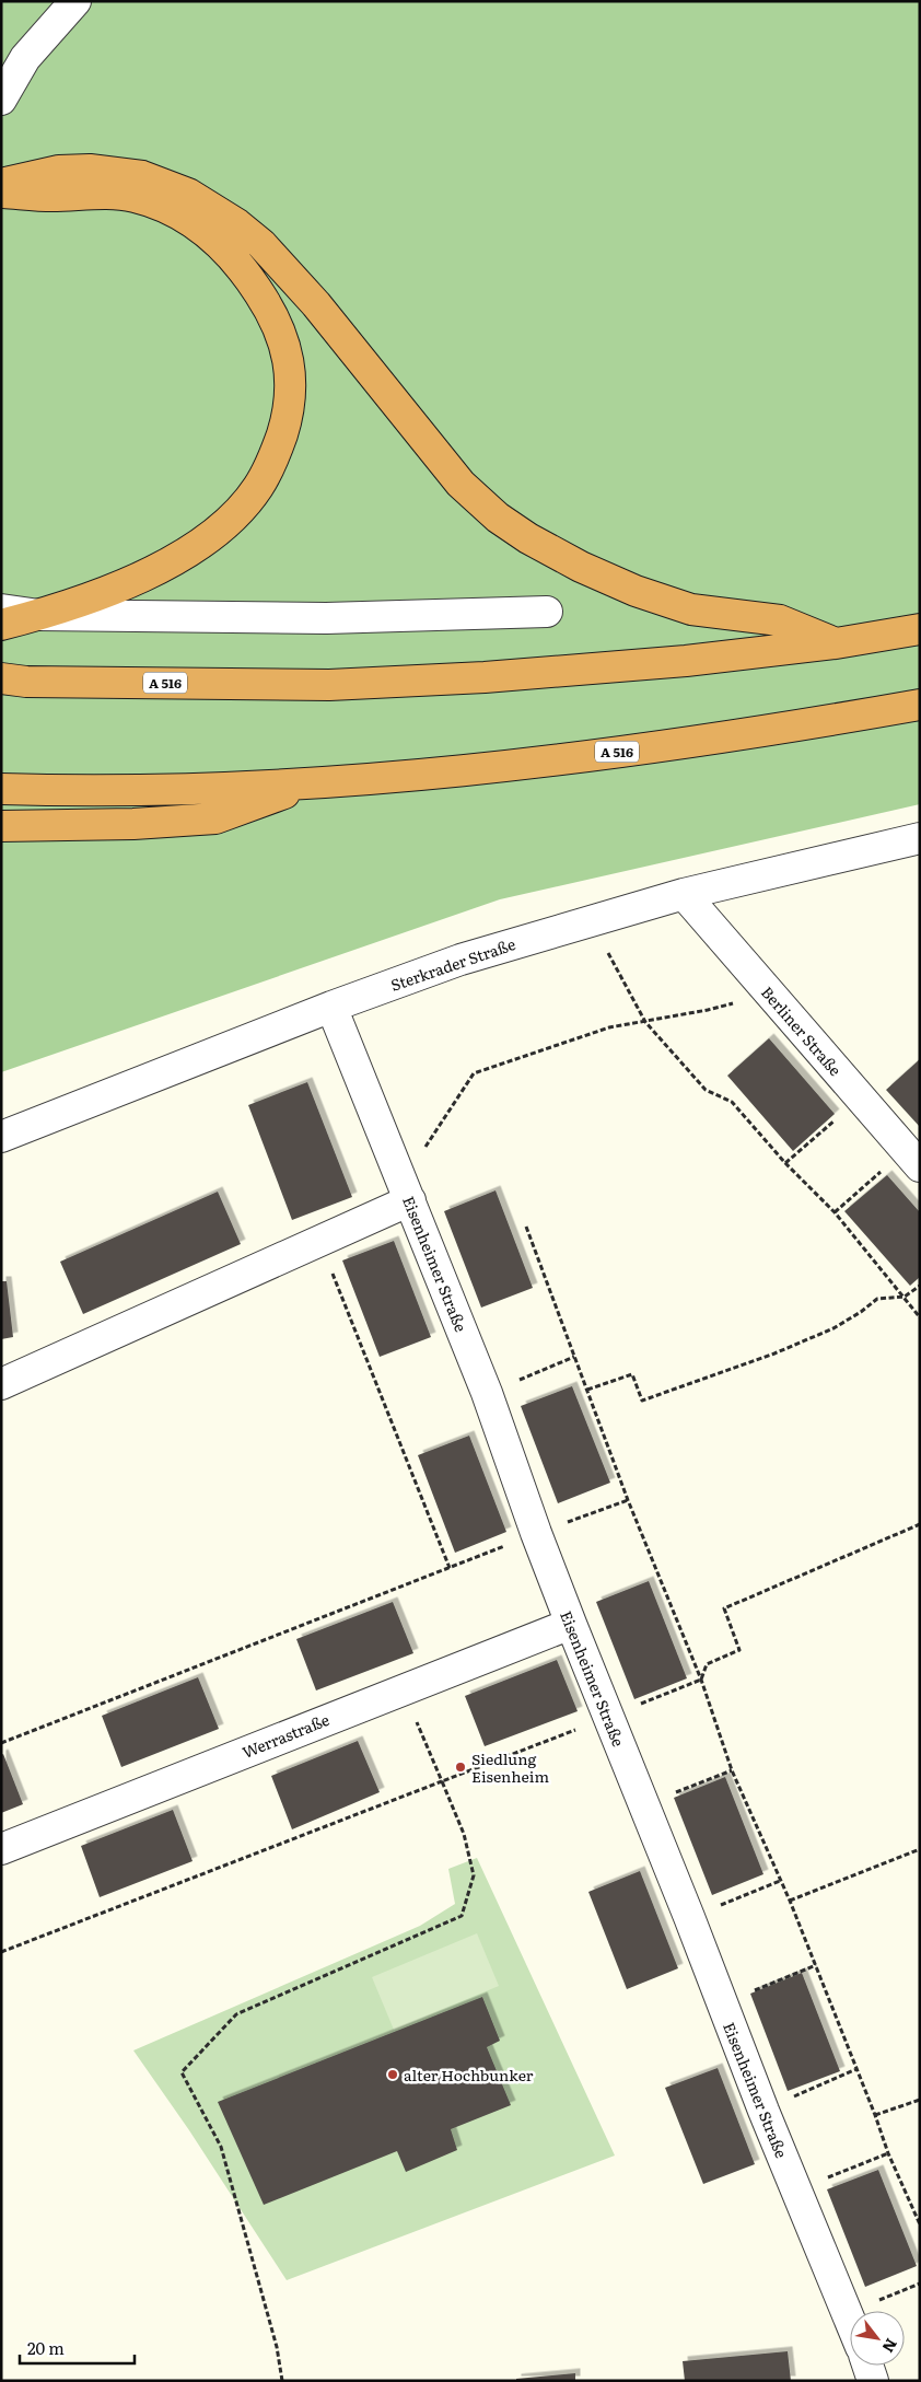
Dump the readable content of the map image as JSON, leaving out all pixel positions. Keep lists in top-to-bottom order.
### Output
{
  "streets": {
    "highway": ["A 516"],
    "street": [
      "Sterkrader Straße",
      "Berliner Straße",
      "Eisenheimer Straße",
      "Werrastraße"
    ]
  },
  "crossings": [
    ["Sterkrader Straße", "Berliner Straße"],
    ["Sterkrader Straße", "Eisenheimer Straße"],
    ["Eisenheimer Straße", "Werrastraße"]
  ],
  "places": ["Siedlung Eisenheim", "alter Hochbunker"],
  "scale_bar": "20 m",
  "north": "bottom right"
}
